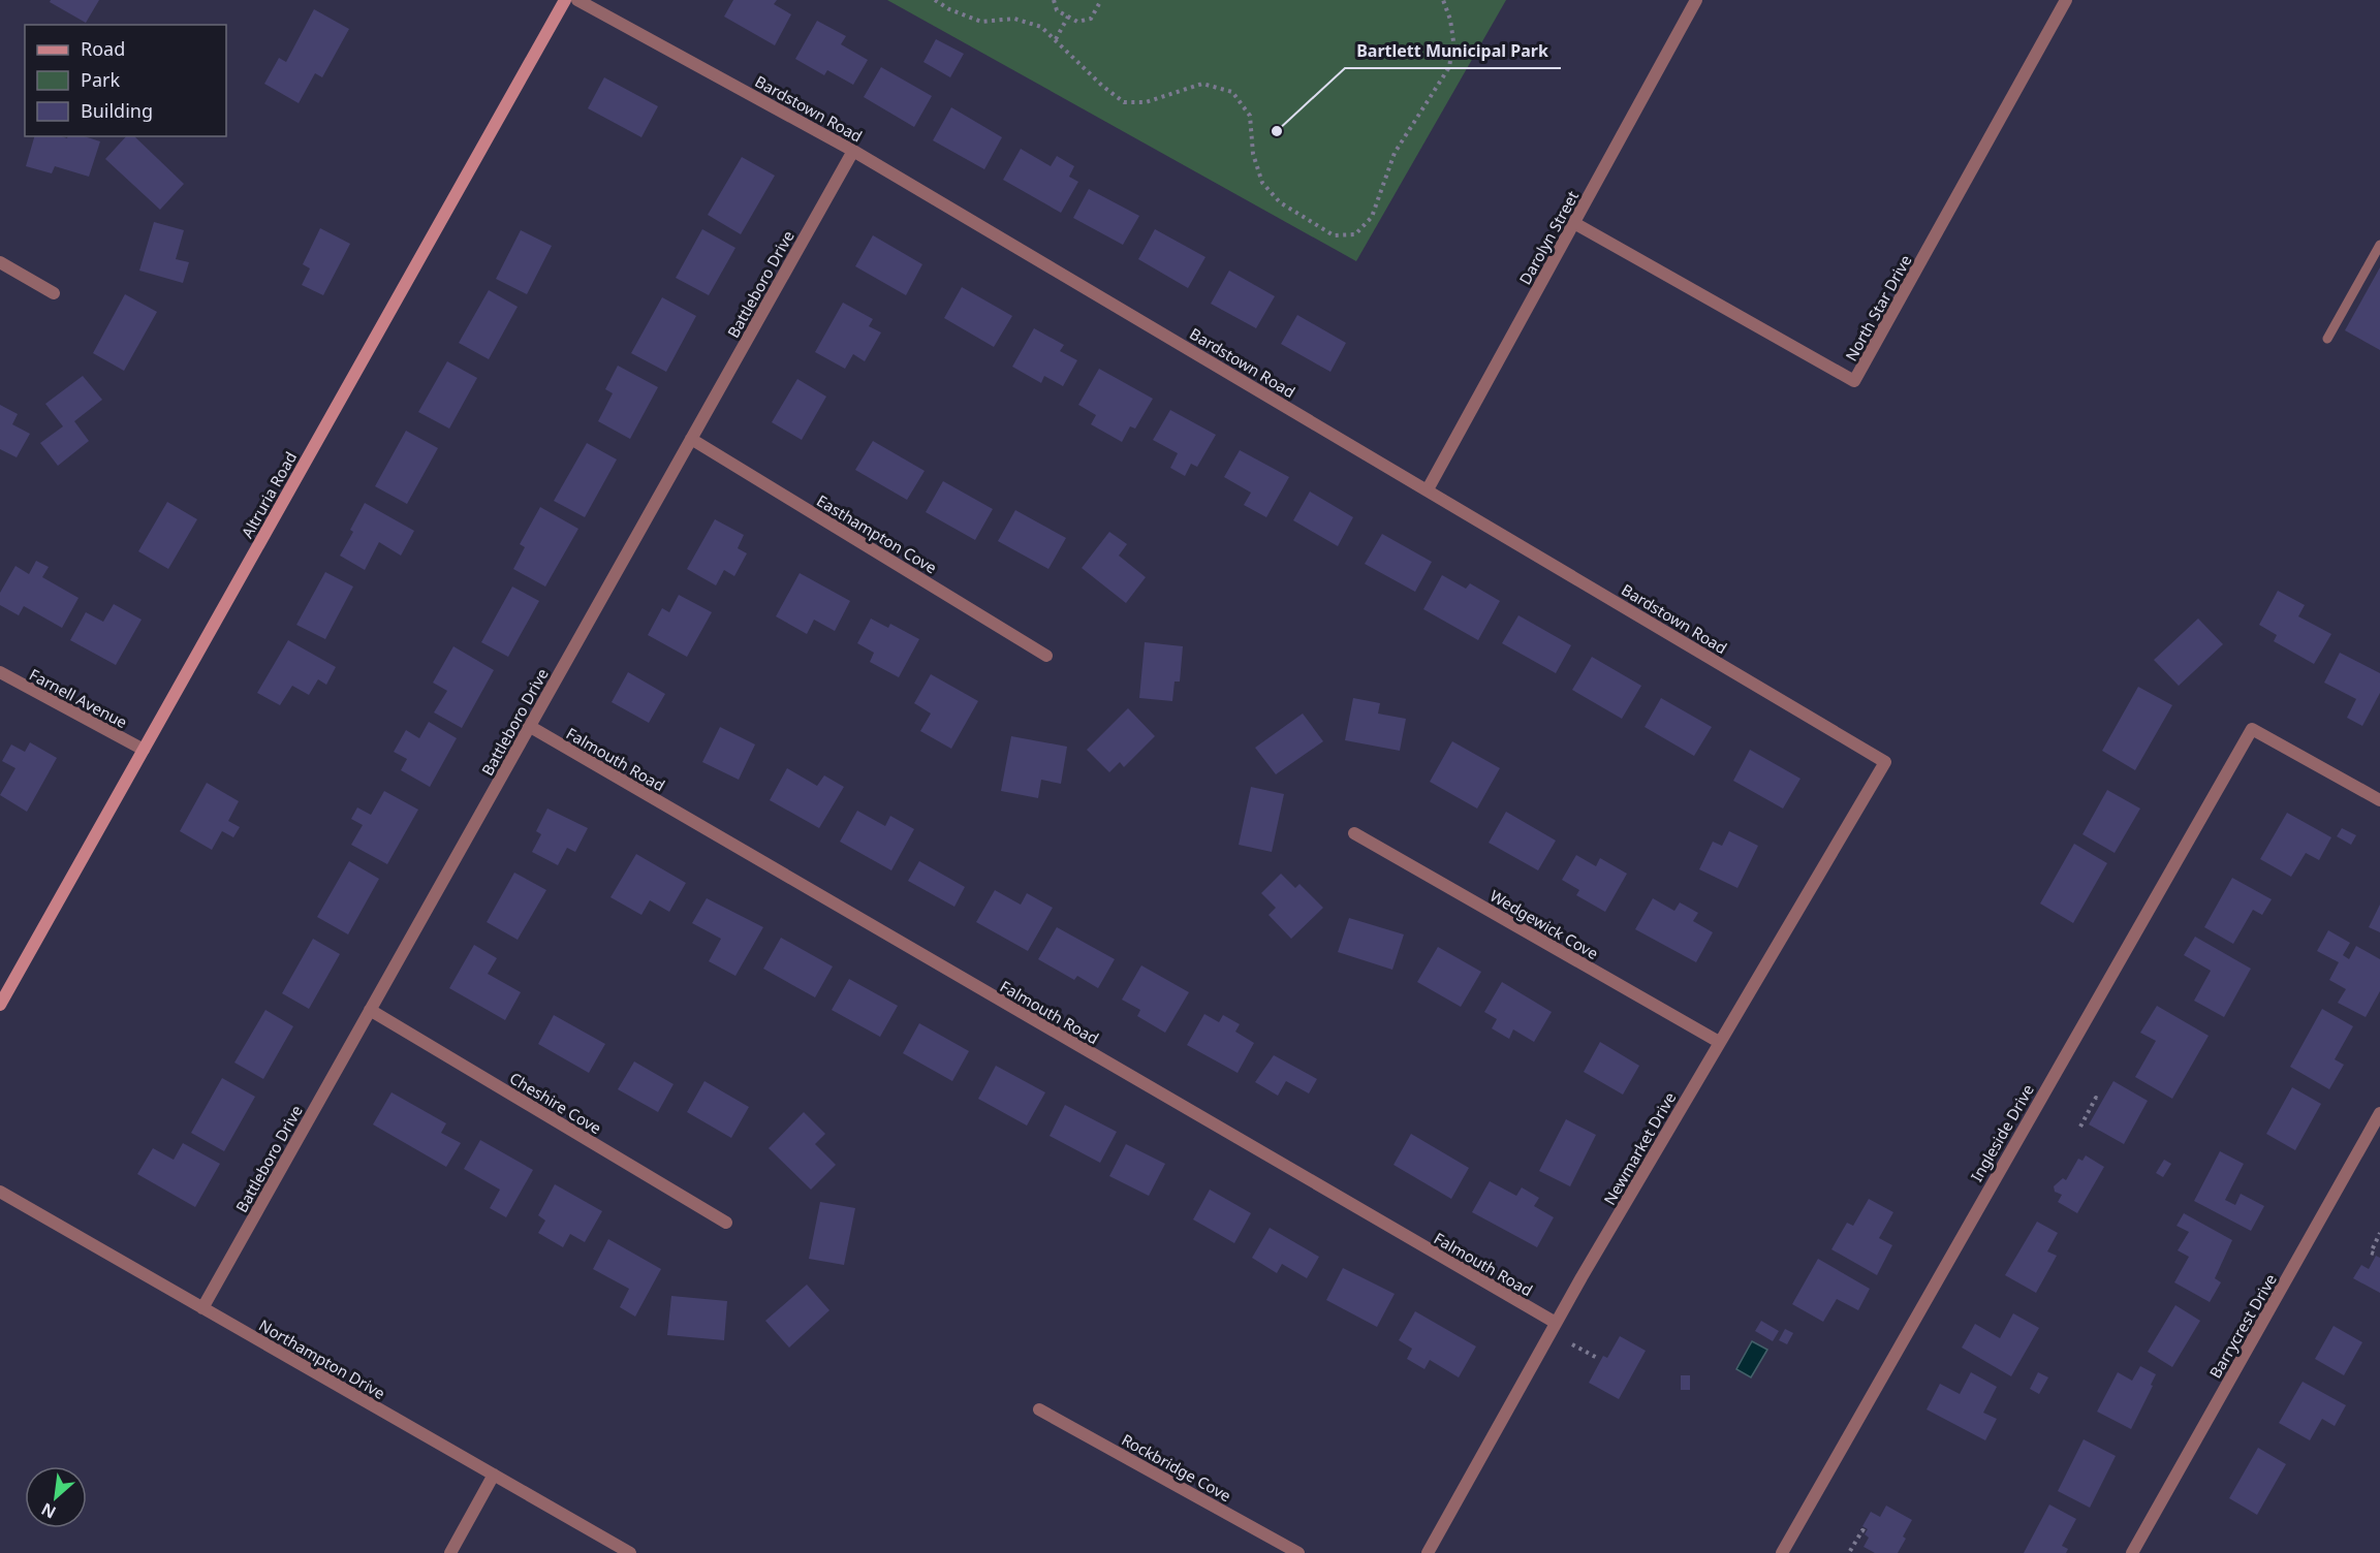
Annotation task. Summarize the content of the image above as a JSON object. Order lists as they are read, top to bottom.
{
  "streets": {
    "street": [
      "Bardstown Road",
      "Darolyn Street",
      "Battleboro Drive",
      "North Star Drive",
      "Altruria Road",
      "Easthampton Cove",
      "Farnell Avenue",
      "Falmouth Road",
      "Wedgewick Cove",
      "Cheshire Cove",
      "Ingleside Drive",
      "Newmarket Drive",
      "Barrycrest Drive",
      "Northampton Drive",
      "Rockbridge Cove"
    ]
  },
  "crossings": [
    ["Bardstown Road", "Darolyn Street"],
    ["Bardstown Road", "Battleboro Drive"],
    ["Bardstown Road", "Newmarket Drive"],
    ["Darolyn Street", "North Star Drive"],
    ["Battleboro Drive", "Easthampton Cove"],
    ["Battleboro Drive", "Falmouth Road"],
    ["Battleboro Drive", "Cheshire Cove"],
    ["Battleboro Drive", "Northampton Drive"],
    ["Altruria Road", "Farnell Avenue"],
    ["Falmouth Road", "Newmarket Drive"],
    ["Wedgewick Cove", "Newmarket Drive"]
  ],
  "places": ["Bartlett Municipal Park"],
  "legend": ["Road", "Park", "Building"],
  "north": "bottom left"
}
